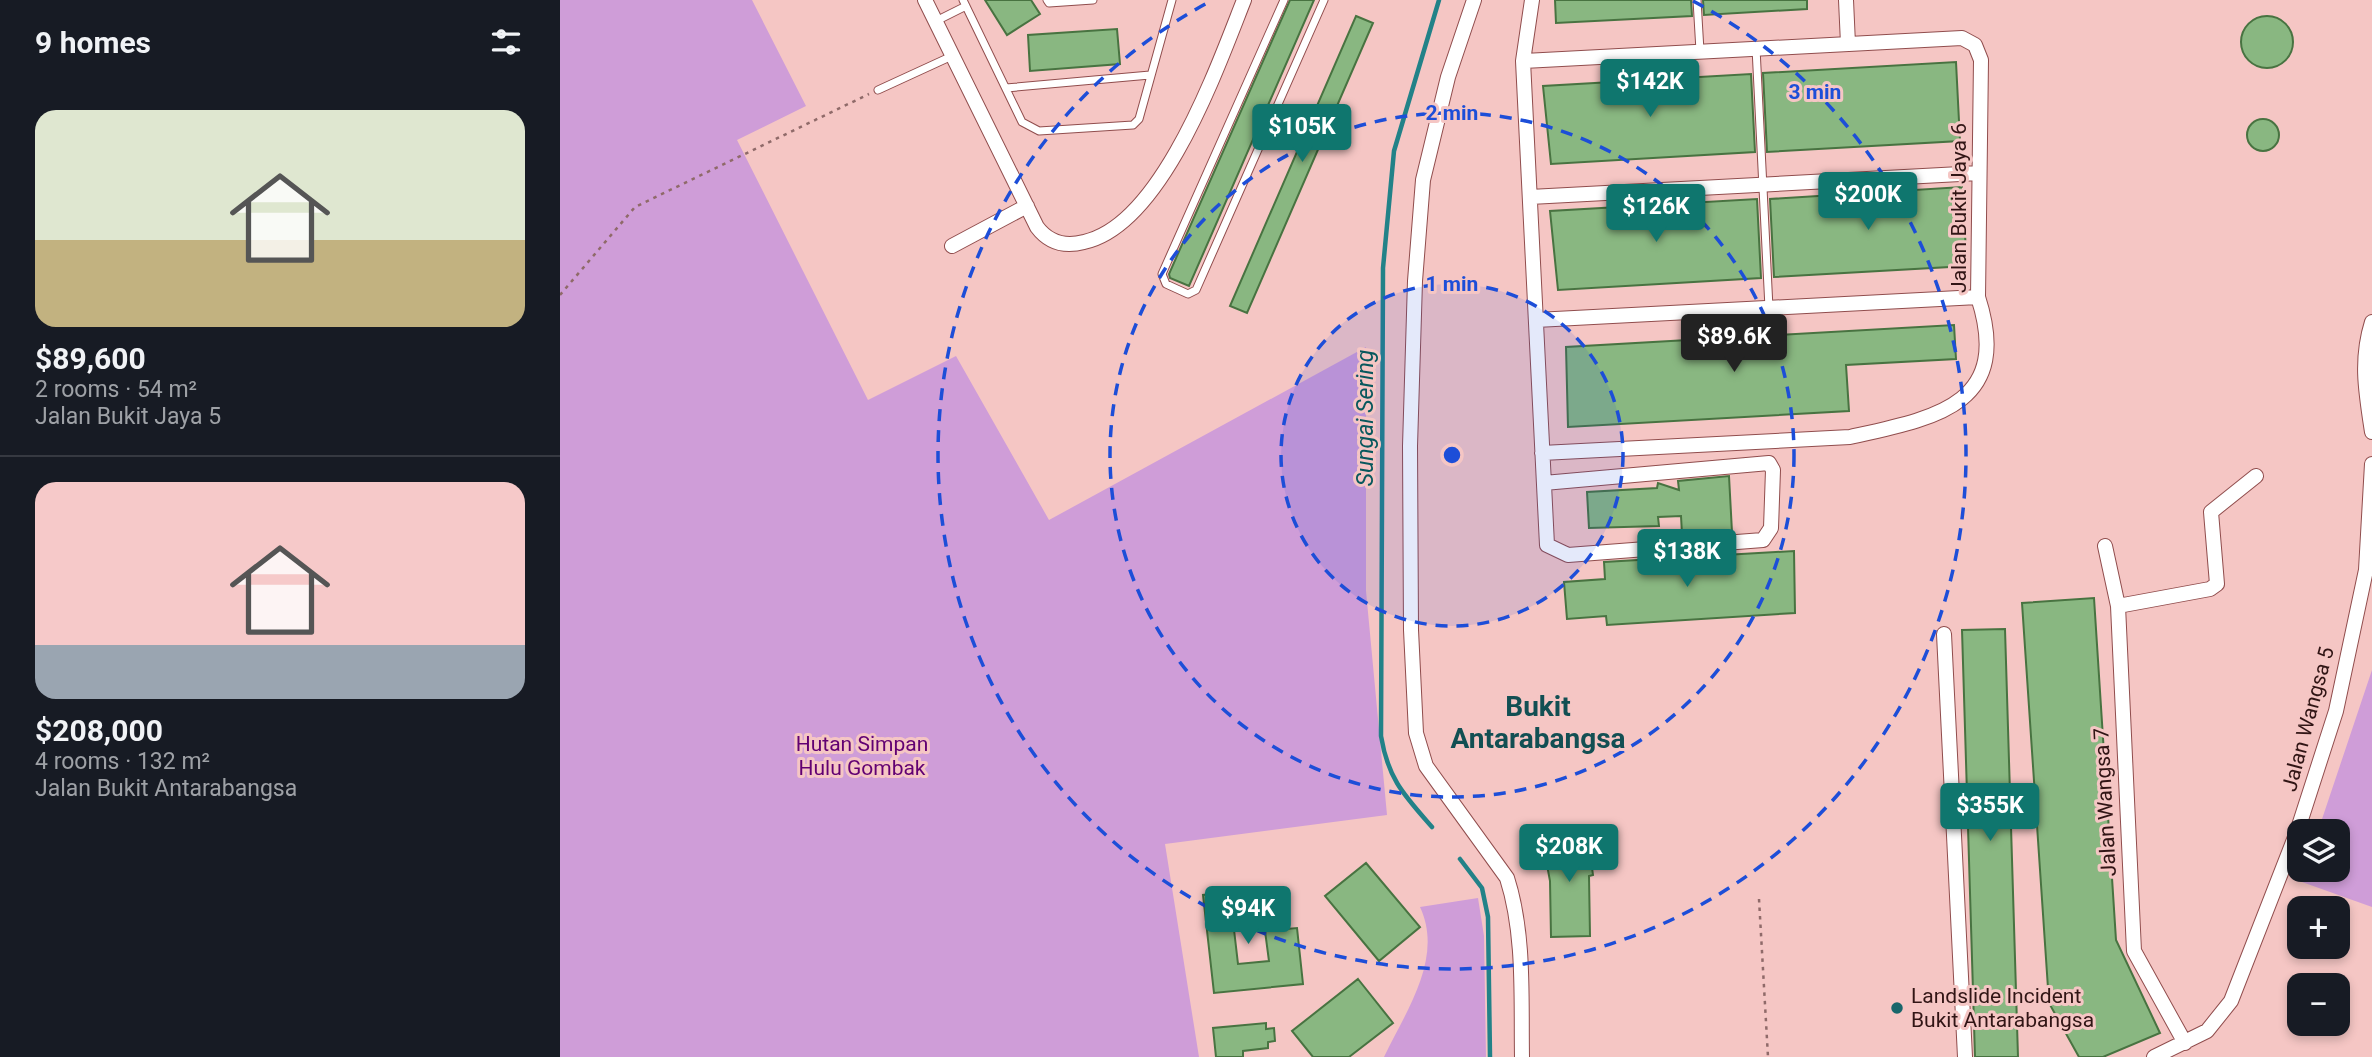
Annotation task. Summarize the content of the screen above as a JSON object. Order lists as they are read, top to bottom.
{
  "streets": {
    "street": ["Jalan Bukit Jaya 6", "Jalan Wangsa 5", "Jalan Wangsa 7"]
  },
  "crossings": [
    ["Jalan Wangsa 5", "Jalan Wangsa 7"]
  ],
  "districts": ["Bukit Antarabangsa"],
  "water": ["Sungai Sering"],
  "parks": ["Hutan Simpan Hulu Gombak"],
  "places": ["Landslide Incident Bukit Antarabangsa"],
  "page": {
    "heading": "9 homes",
    "price": [
      "$142K",
      "$105K",
      "$200K",
      "$126K",
      "$89.6K",
      "$138K",
      "$355K",
      "$208K",
      "$94K"
    ],
    "list": [
      {
        "name": "$89,600",
        "note": "2 rooms · 54 m² · Jalan Bukit Jaya 5"
      },
      {
        "name": "$208,000",
        "note": "4 rooms · 132 m² · Jalan Bukit Antarabangsa"
      }
    ],
    "map_buttons": ["+", "−"]
  },
  "rings": ["3 min", "2 min", "1 min"]
}
